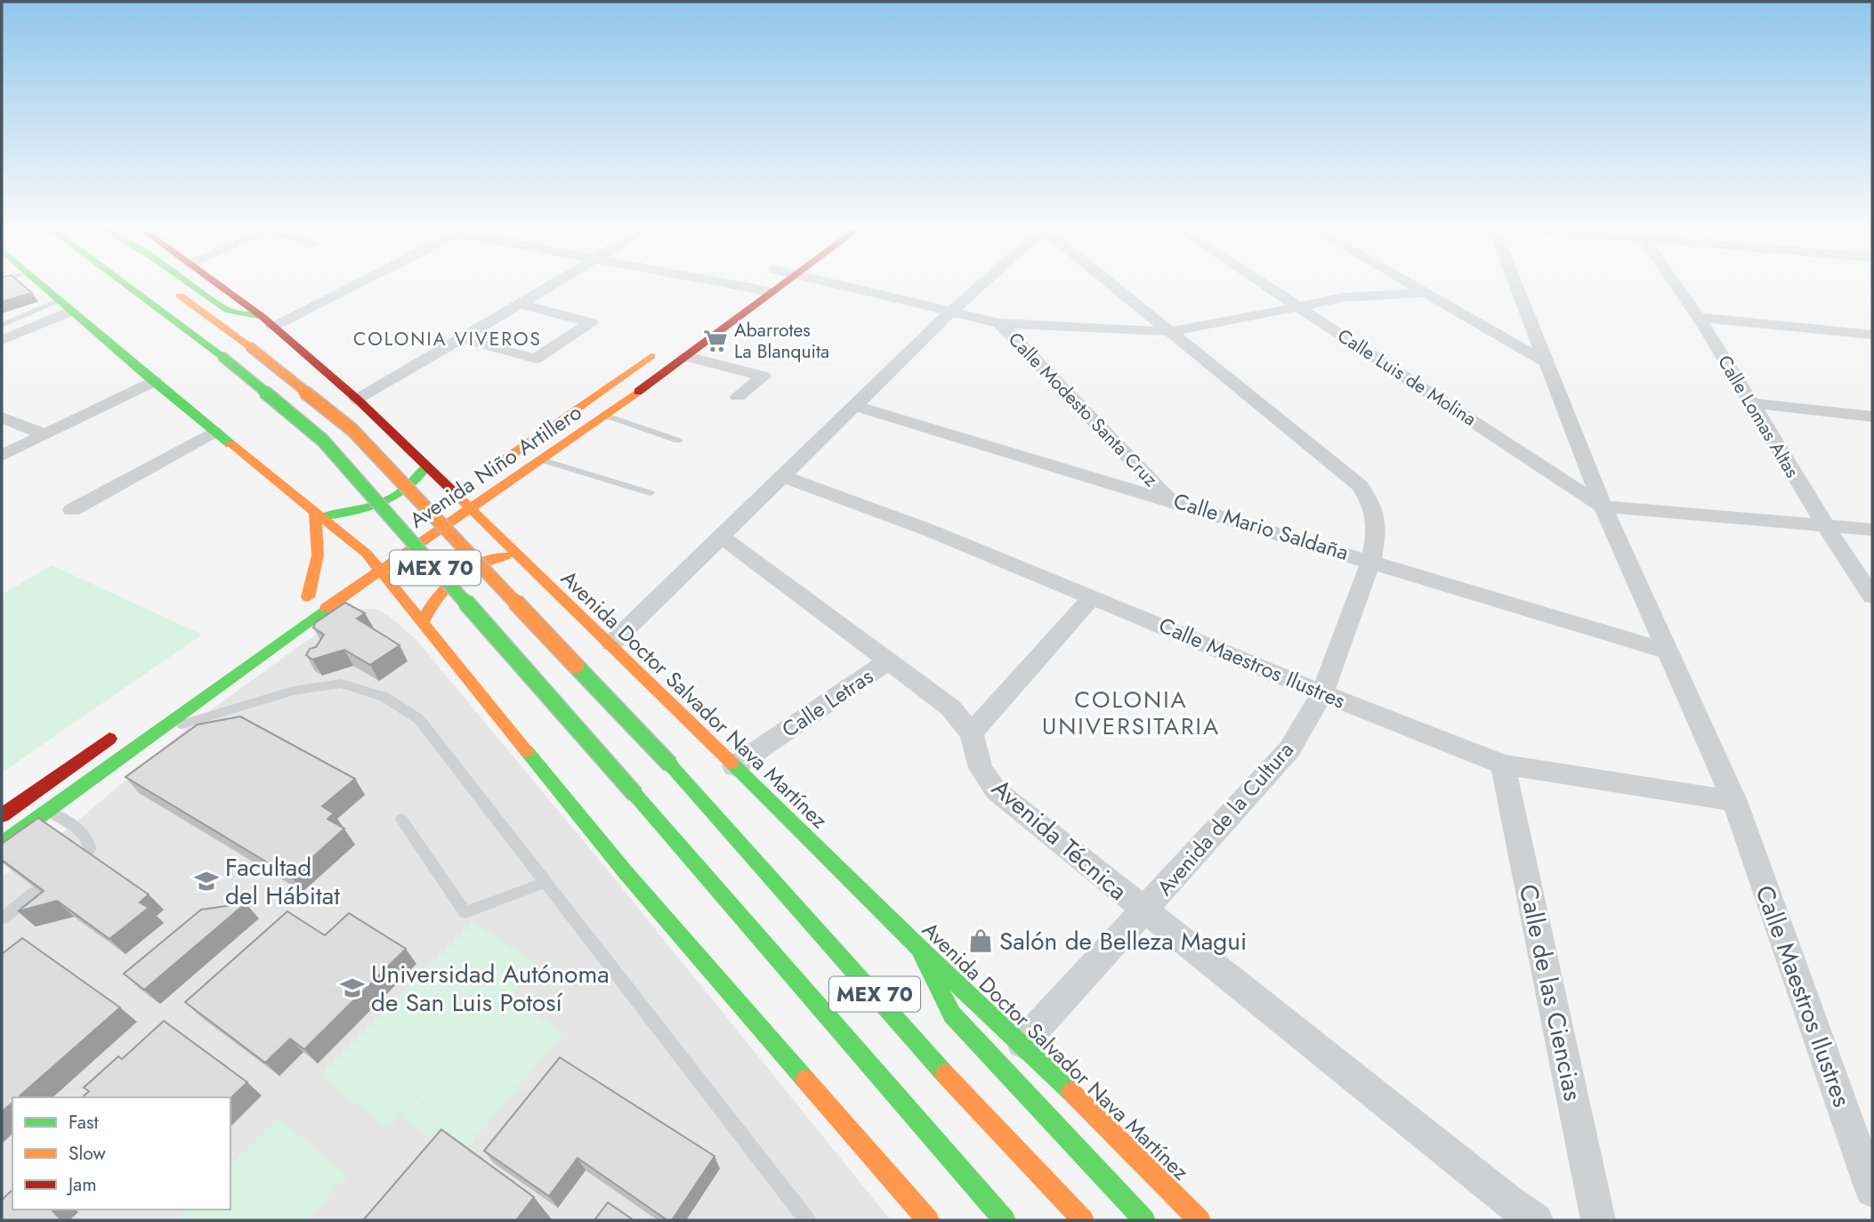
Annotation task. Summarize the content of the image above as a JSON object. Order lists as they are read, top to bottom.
{
  "streets": {
    "main road": ["Avenida Niño Artillero", "MEX 70", "Avenida Doctor Salvador Nava Martínez"],
    "street": [
      "Calle Luis de Molina",
      "Calle Modesto Santa Cruz",
      "Calle Lomas Altas",
      "Calle Mario Saldaña",
      "Calle Maestros Ilustres",
      "Calle Letras",
      "Avenida de la Cultura",
      "Avenida Técnica",
      "Calle de las Ciencias"
    ]
  },
  "crossings": [
    ["Calle Luis de Molina", "Calle Maestros Ilustres"],
    ["Calle Modesto Santa Cruz", "Calle Mario Saldaña"],
    ["Avenida Niño Artillero", "Avenida Doctor Salvador Nava Martínez"],
    ["Calle Mario Saldaña", "Calle Maestros Ilustres"],
    ["Calle Mario Saldaña", "Avenida de la Cultura"],
    ["Calle Maestros Ilustres", "Avenida de la Cultura"],
    ["Calle Maestros Ilustres", "Calle de las Ciencias"],
    ["Avenida Doctor Salvador Nava Martínez", "Calle Letras"],
    ["Avenida Doctor Salvador Nava Martínez", "Avenida de la Cultura"],
    ["Calle Letras", "Avenida Técnica"],
    ["Avenida de la Cultura", "Avenida Técnica"]
  ],
  "districts": ["COLONIA VIVEROS", "COLONIA UNIVERSITARIA"],
  "places": {
    "supermarket": ["Abarrotes La Blanquita"],
    "school or university": ["Facultad del Hábitat", "Universidad Autónoma de San Luis Potosí"],
    "shop": ["Salón de Belleza Magui"]
  },
  "legend": ["Fast", "Slow", "Jam"]
}
